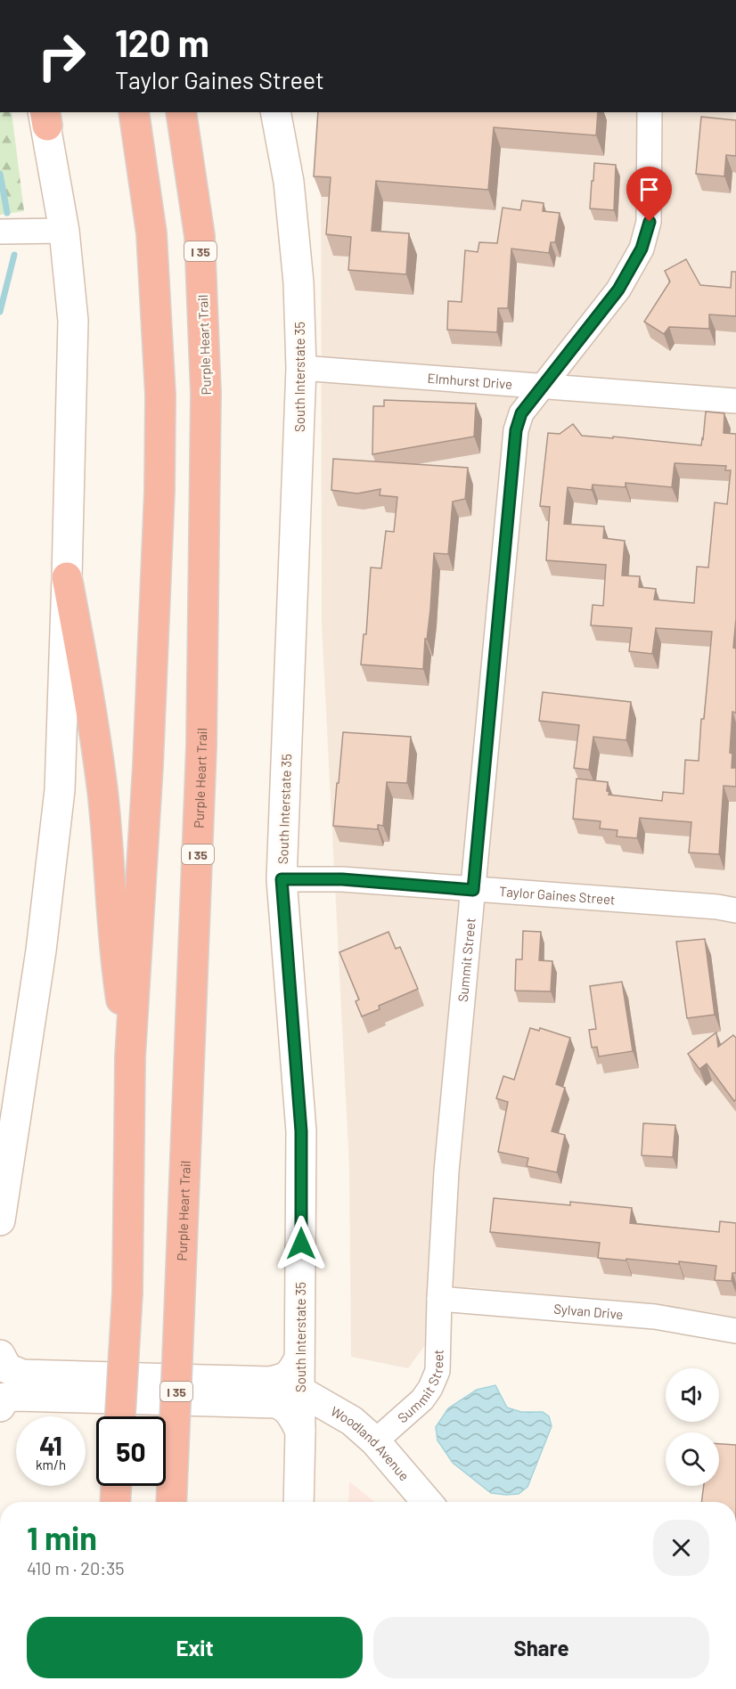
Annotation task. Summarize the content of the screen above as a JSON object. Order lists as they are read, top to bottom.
{
  "streets": {
    "highway": ["I 35", "Purple Heart Trail"],
    "main road": ["South Interstate 35", "Woodland Avenue"],
    "street": [
      "Elmhurst Drive",
      "Taylor Gaines Street",
      "Summit Street",
      "Sylvan Drive"
    ]
  },
  "crossings": [
    ["South Interstate 35", "Elmhurst Drive"],
    ["South Interstate 35", "Taylor Gaines Street"],
    ["South Interstate 35", "Woodland Avenue"],
    ["Elmhurst Drive", "Summit Street"],
    ["Taylor Gaines Street", "Summit Street"],
    ["Summit Street", "Sylvan Drive"],
    ["Summit Street", "Woodland Avenue"]
  ],
  "page": {
    "turn": ["120 m", "Taylor Gaines Street"],
    "speed": "41 km/h",
    "limit": "50",
    "heading": ["1 min", "410 m · 20:35"],
    "buttons": ["Exit", "Share"]
  }
}
